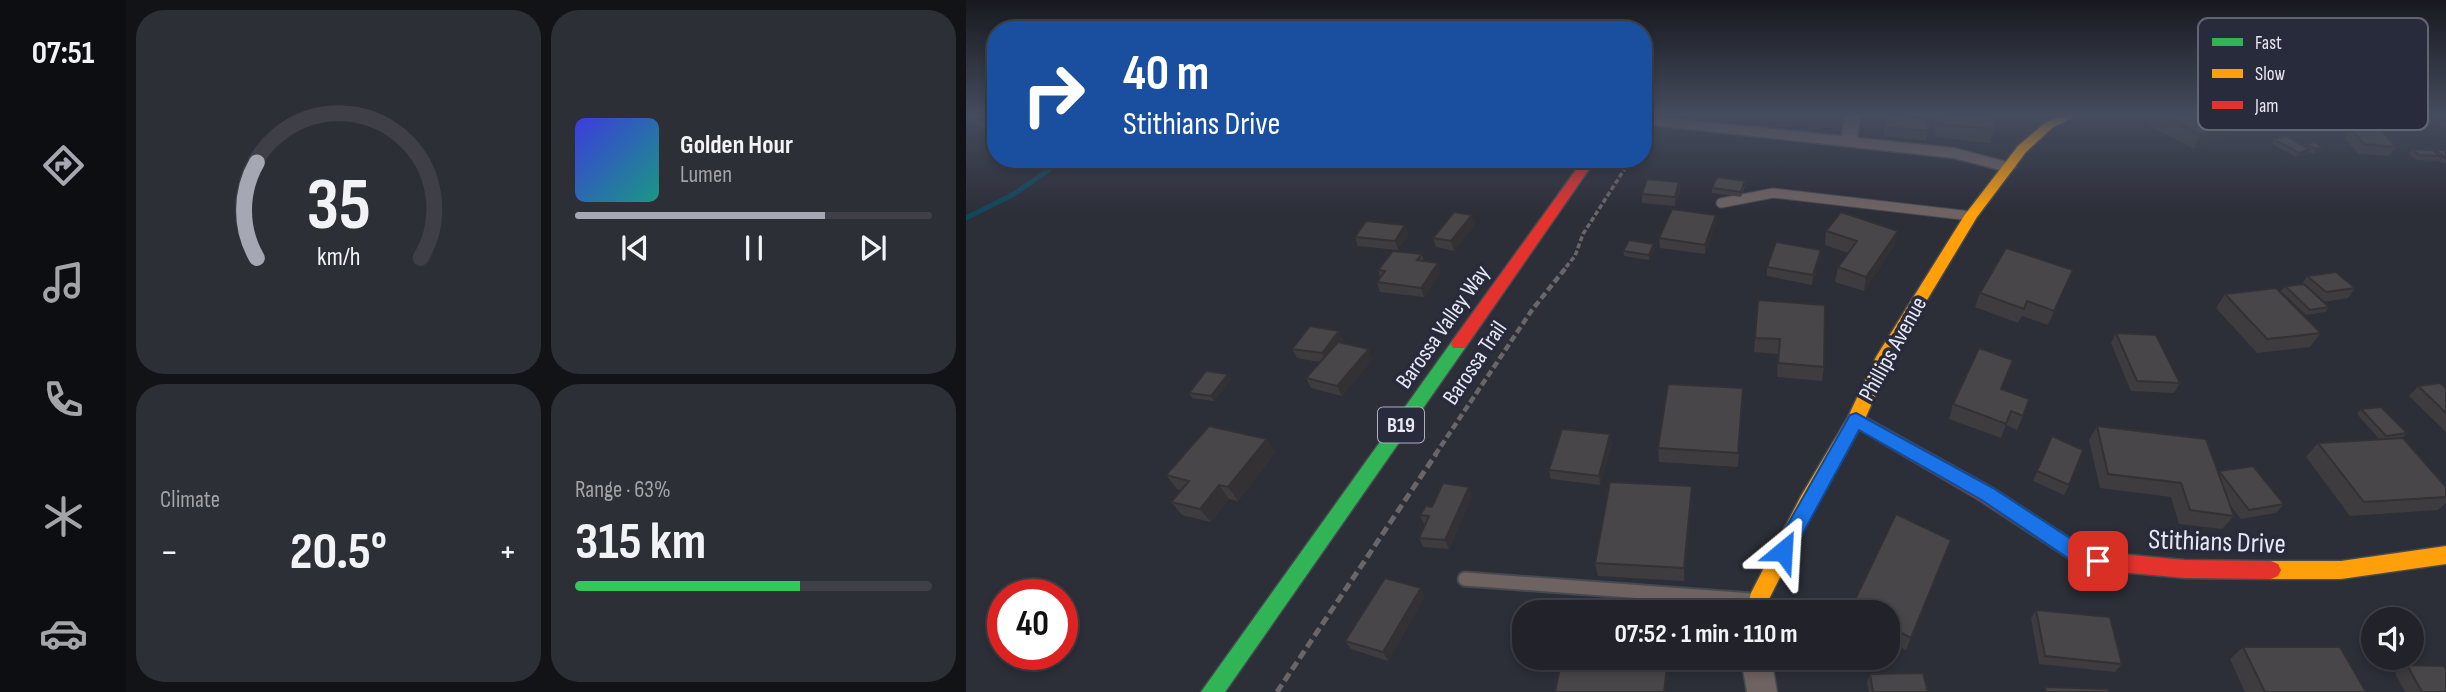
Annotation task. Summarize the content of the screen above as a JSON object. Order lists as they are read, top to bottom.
{
  "streets": {
    "street": [
      "Barossa Valley Way",
      "Phillips Avenue",
      "B19",
      "Stithians Drive"
    ],
    "path": ["Barossa Trail"]
  },
  "crossings": [
    ["Phillips Avenue", "Stithians Drive"]
  ],
  "legend": ["Fast", "Slow", "Jam"],
  "page": {
    "tabs": "07:51",
    "turn": ["40 m", "Stithians Drive"],
    "song": ["Golden Hour", "Lumen"],
    "tile": [
      "Climate",
      ["Range · 63%", "315 km"]
    ],
    "heat": ["−", "20.5°", "+"],
    "limit": "40",
    "trip": "07:52 · 1 min · 110 m",
    "gauge": ["35", "km/h"]
  }
}
